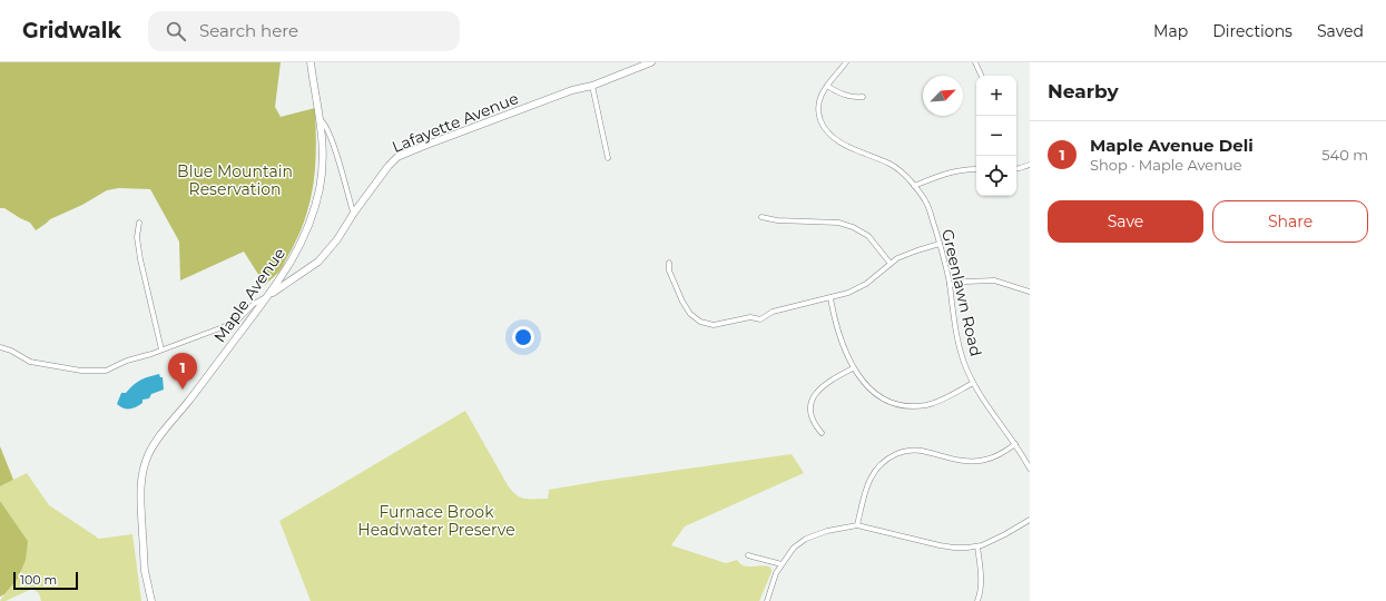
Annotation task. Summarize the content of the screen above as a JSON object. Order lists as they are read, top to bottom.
{
  "streets": {
    "street": ["Lafayette Avenue", "Greenlawn Road", "Maple Avenue"]
  },
  "crossings": [
    ["Lafayette Avenue", "Maple Avenue"]
  ],
  "parks": ["Blue Mountain Reservation", "Furnace Brook Headwater Preserve"],
  "scale_bar": "100 m",
  "north": "top right",
  "page": {
    "header": "Gridwalk",
    "search": "Search here",
    "nav": ["Map", "Directions", "Saved"],
    "heading": "Nearby",
    "map_buttons": ["+", "−"],
    "list": [
      {
        "mark": "1",
        "name": "Maple Avenue Deli",
        "note": "Shop · Maple Avenue",
        "value": "540 m"
      }
    ],
    "buttons": ["Save", "Share"],
    "pins": "1",
    "scale": "100 m"
  }
}
